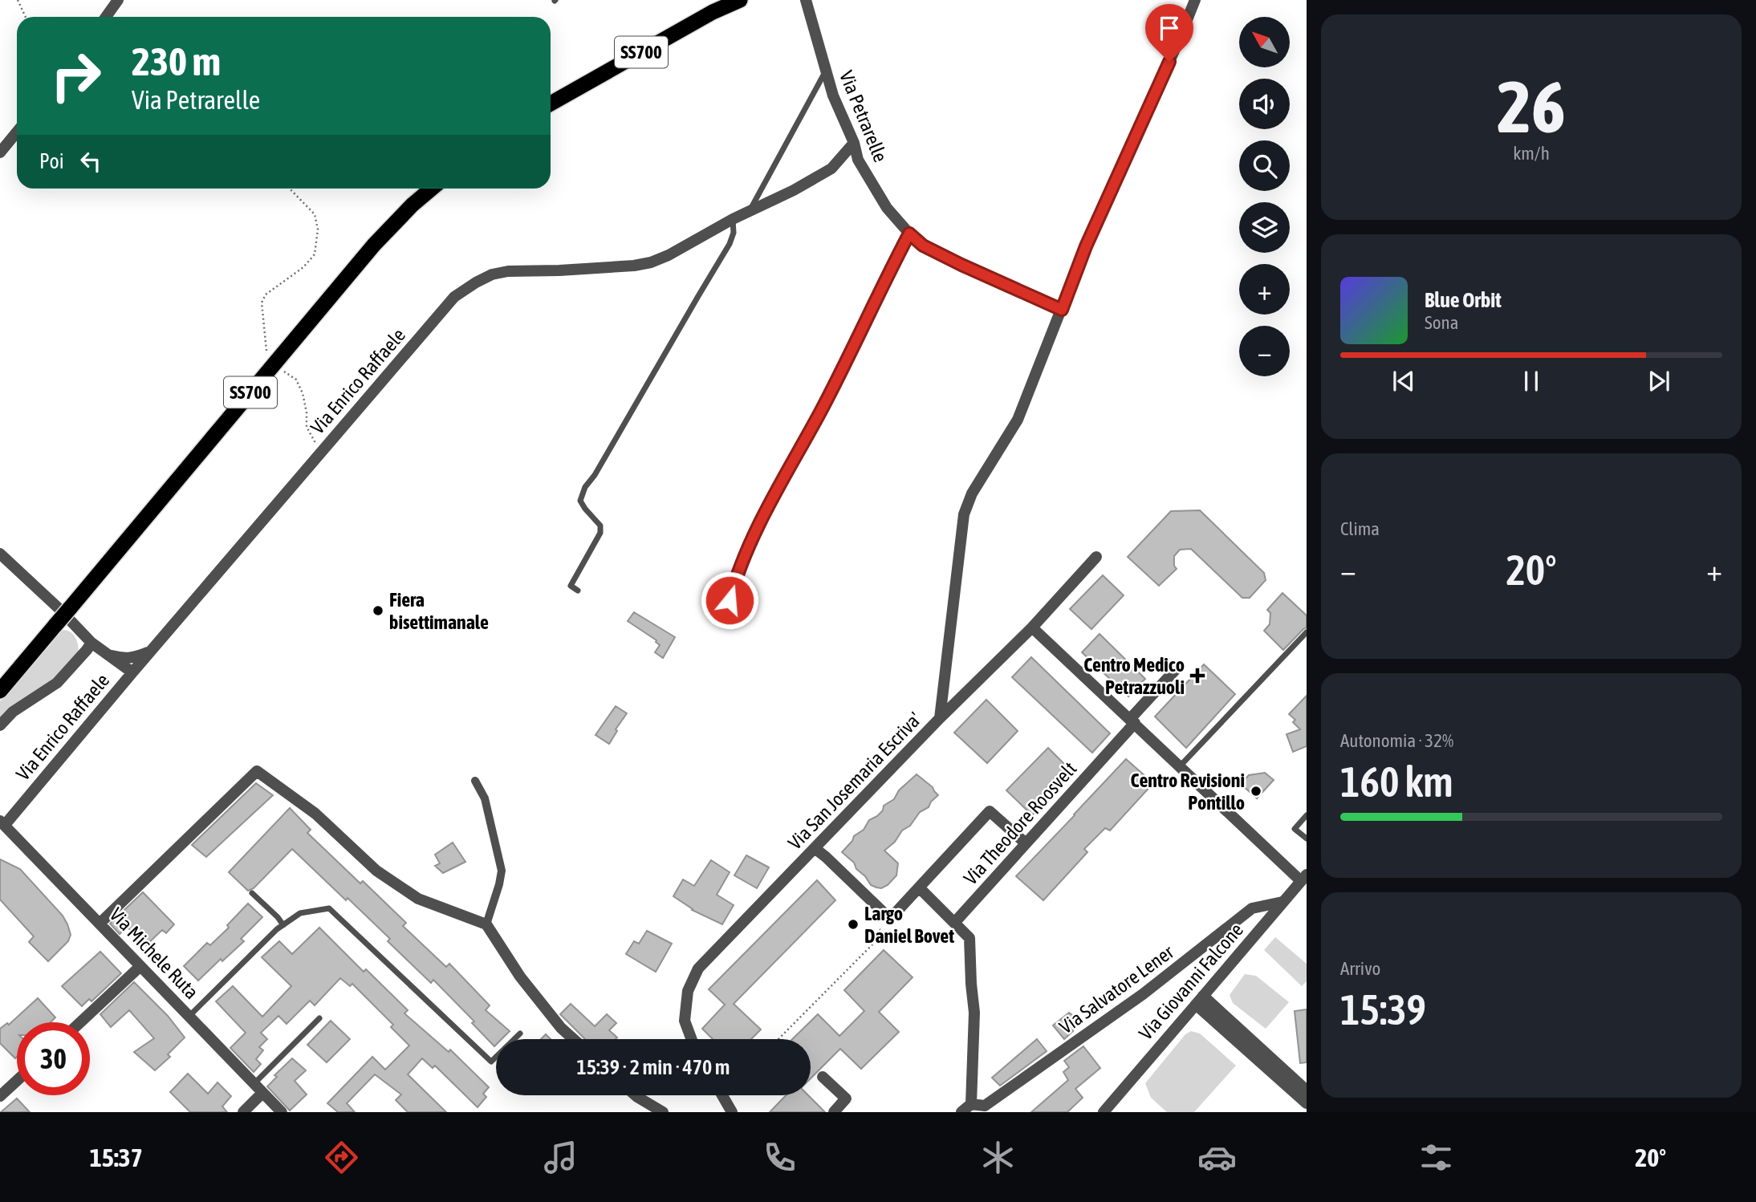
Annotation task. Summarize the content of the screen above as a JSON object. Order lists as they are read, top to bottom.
{
  "streets": {
    "highway": ["SS700"],
    "street": [
      "Via Petrarelle",
      "Via Enrico Raffaele",
      "Via San Josemaria Escriva'",
      "Via Theodore Roosvelt",
      "Via Michele Ruta",
      "Via Giovanni Falcone",
      "Via Salvatore Lener"
    ]
  },
  "crossings": [
    ["Via Petrarelle", "Via Enrico Raffaele"],
    ["Via Enrico Raffaele", "Via Michele Ruta"],
    ["Via Giovanni Falcone", "Via Salvatore Lener"]
  ],
  "places": {
    "other": ["Fiera bisettimanale", "Centro Revisioni Pontillo", "Largo Daniel Bovet"],
    "health": ["Centro Medico Petrazzuoli"]
  },
  "north": "top left",
  "page": {
    "tile": [
      ["26", "km/h"],
      "Clima",
      ["Autonomia · 32%", "160 km"],
      ["Arrivo", "15:39"]
    ],
    "map_buttons": ["+", "−"],
    "turn": ["230 m", "Via Petrarelle"],
    "then": "Poi",
    "song": ["Blue Orbit", "Sona"],
    "heat": ["−", "20°", "+"],
    "limit": "30",
    "trip": "15:39 · 2 min · 470 m",
    "tabs": ["15:37", "20°"]
  }
}
